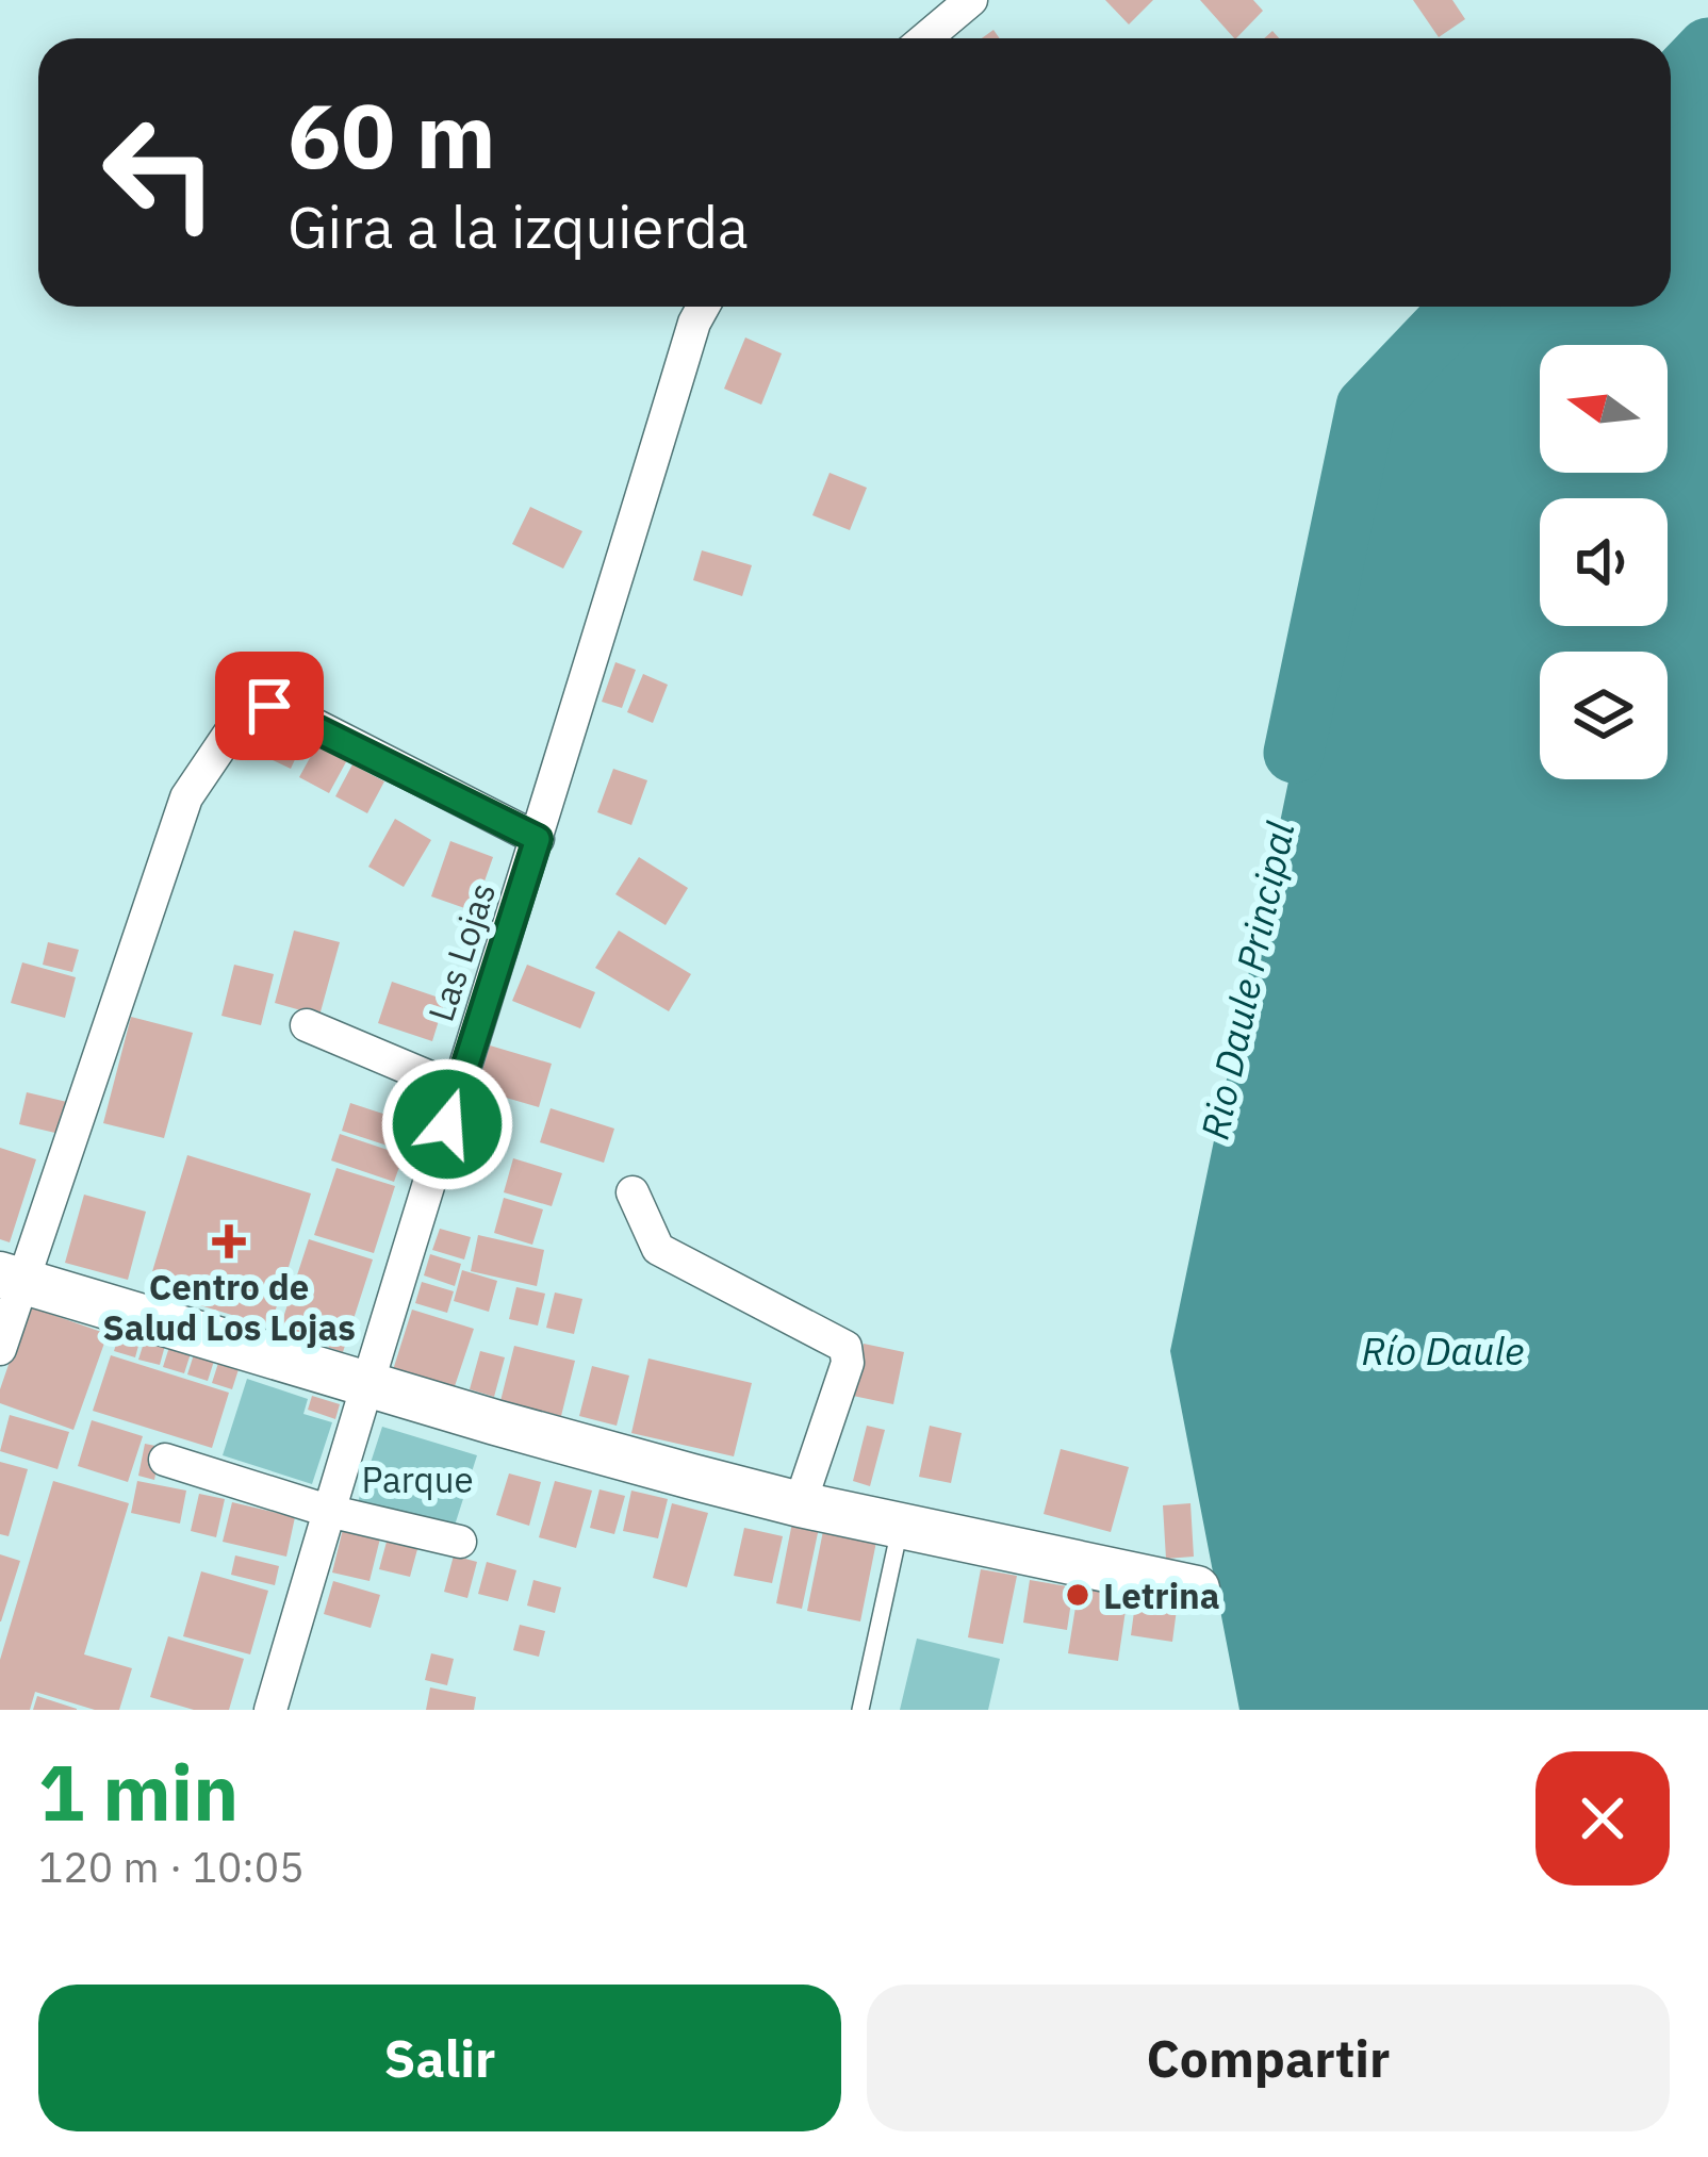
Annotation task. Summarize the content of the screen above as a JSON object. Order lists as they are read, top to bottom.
{
  "streets": {
    "street": ["Las Lojas"]
  },
  "water": ["Rio Daule Principal", "Río Daule"],
  "parks": ["Parque"],
  "places": {
    "health": ["Centro de Salud Los Lojas"],
    "other": ["Letrina"]
  },
  "north": "left",
  "page": {
    "turn": ["60 m", "Gira a la izquierda"],
    "heading": ["1 min", "120 m · 10:05"],
    "buttons": ["Salir", "Compartir"]
  }
}
